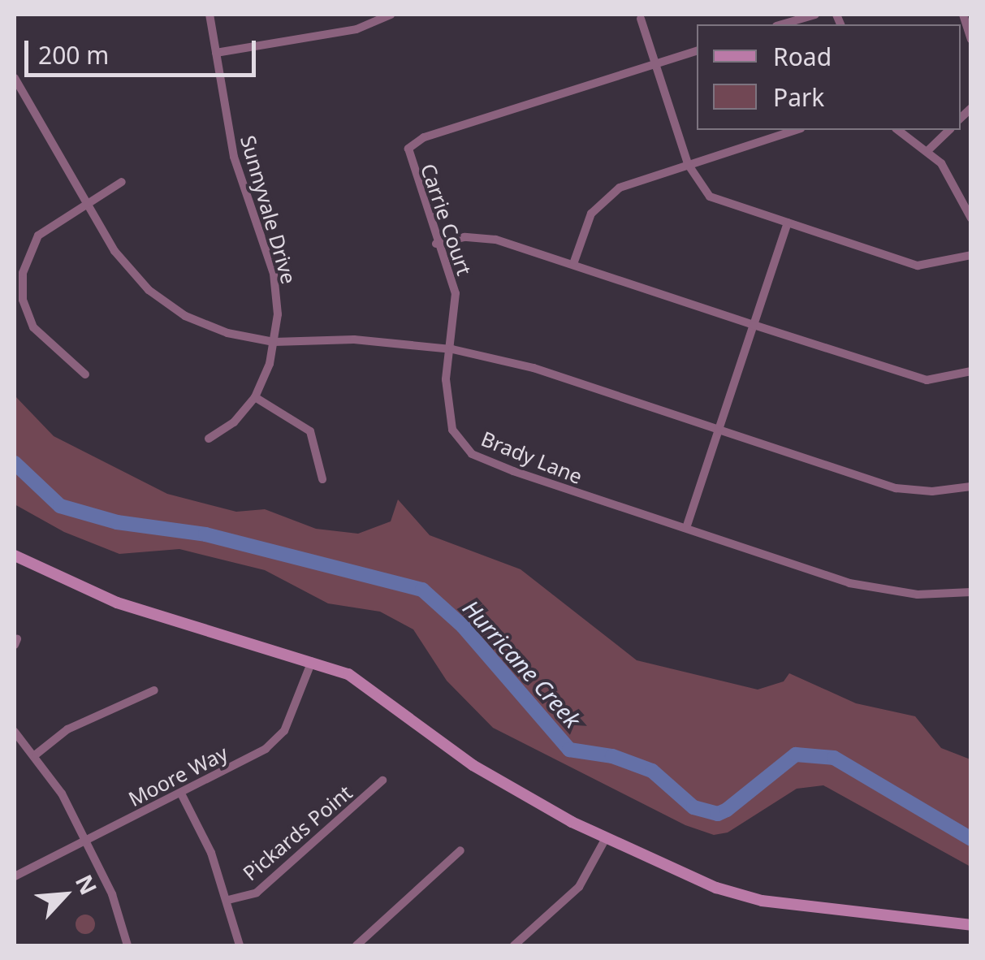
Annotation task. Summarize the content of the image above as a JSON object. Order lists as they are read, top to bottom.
{
  "streets": {
    "street": [
      "Sunnyvale Drive",
      "Carrie Court",
      "Brady Lane",
      "Moore Way",
      "Pickards Point"
    ]
  },
  "crossings": [
    ["Carrie Court", "Brady Lane"]
  ],
  "water": ["Hurricane Creek"],
  "legend": ["Road", "Park"],
  "scale_bar": "200 m",
  "north": "top right"
}
